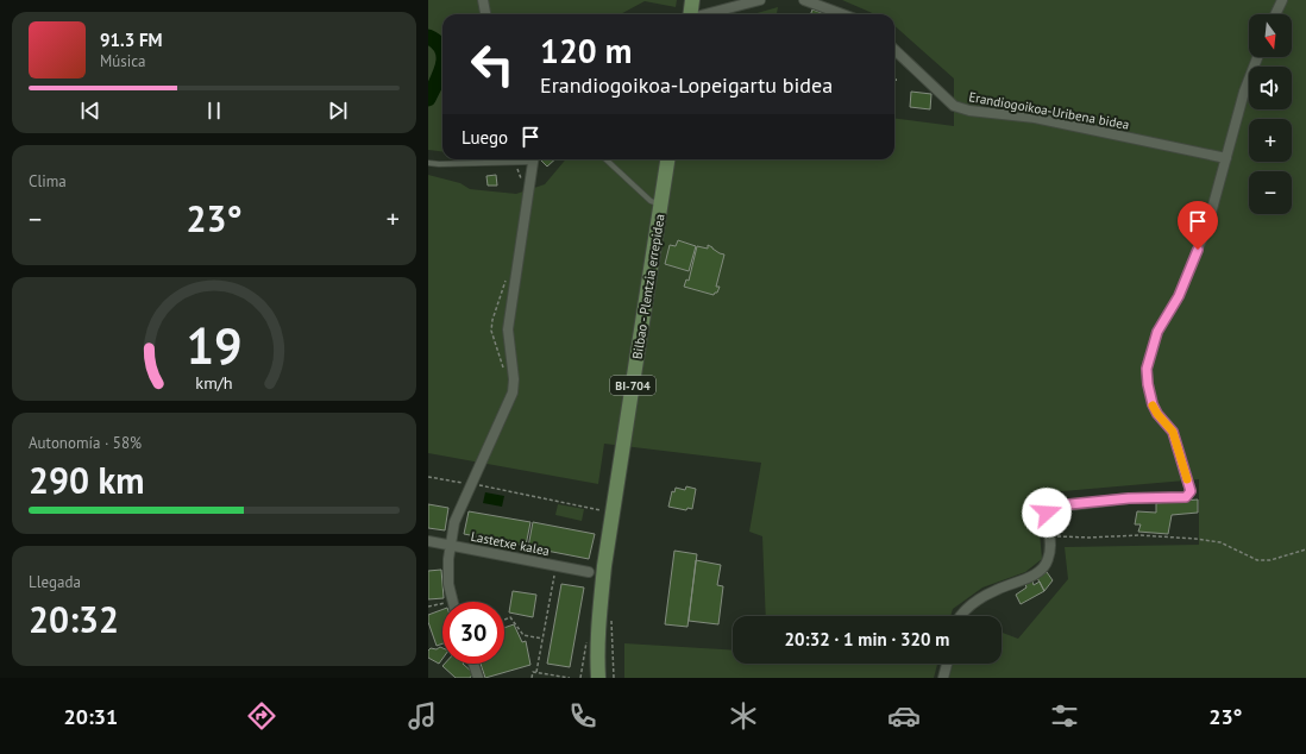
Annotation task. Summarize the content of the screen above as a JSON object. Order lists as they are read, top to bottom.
{
  "streets": {
    "main road": ["Bilbao - Plentzia errepidea", "BI-704"],
    "street": ["Erandiogoikoa-Uribena bidea", "Lastetxe kalea"]
  },
  "north": "bottom",
  "page": {
    "map_buttons": ["+", "−"],
    "turn": ["120 m", "Erandiogoikoa-Lopeigartu bidea"],
    "song": ["91.3 FM", "Música"],
    "then": "Luego",
    "tile": [
      "Clima",
      ["Autonomía · 58%", "290 km"],
      ["Llegada", "20:32"]
    ],
    "heat": ["−", "23°", "+"],
    "limit": "30",
    "trip": "20:32 · 1 min · 320 m",
    "tabs": ["20:31", "23°"],
    "gauge": ["19", "km/h"]
  }
}
